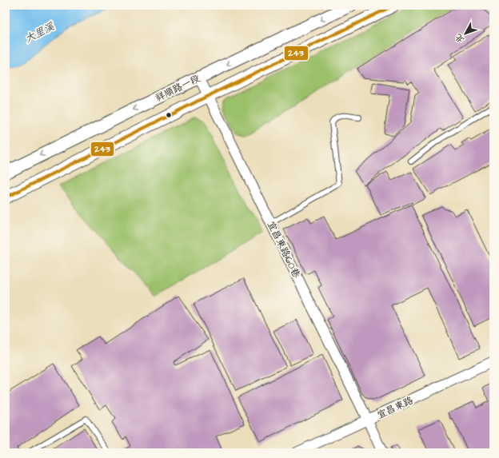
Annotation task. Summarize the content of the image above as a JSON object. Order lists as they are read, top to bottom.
{
  "streets": {
    "street": ["祥順路一段", "宜昌東路160巷", "宜昌東路"]
  },
  "crossings": [
    ["祥順路一段", "宜昌東路160巷"],
    ["宜昌東路160巷", "宜昌東路"]
  ],
  "water": ["大里溪"],
  "lines": ["transit line 243"],
  "north": "bottom left"
}
